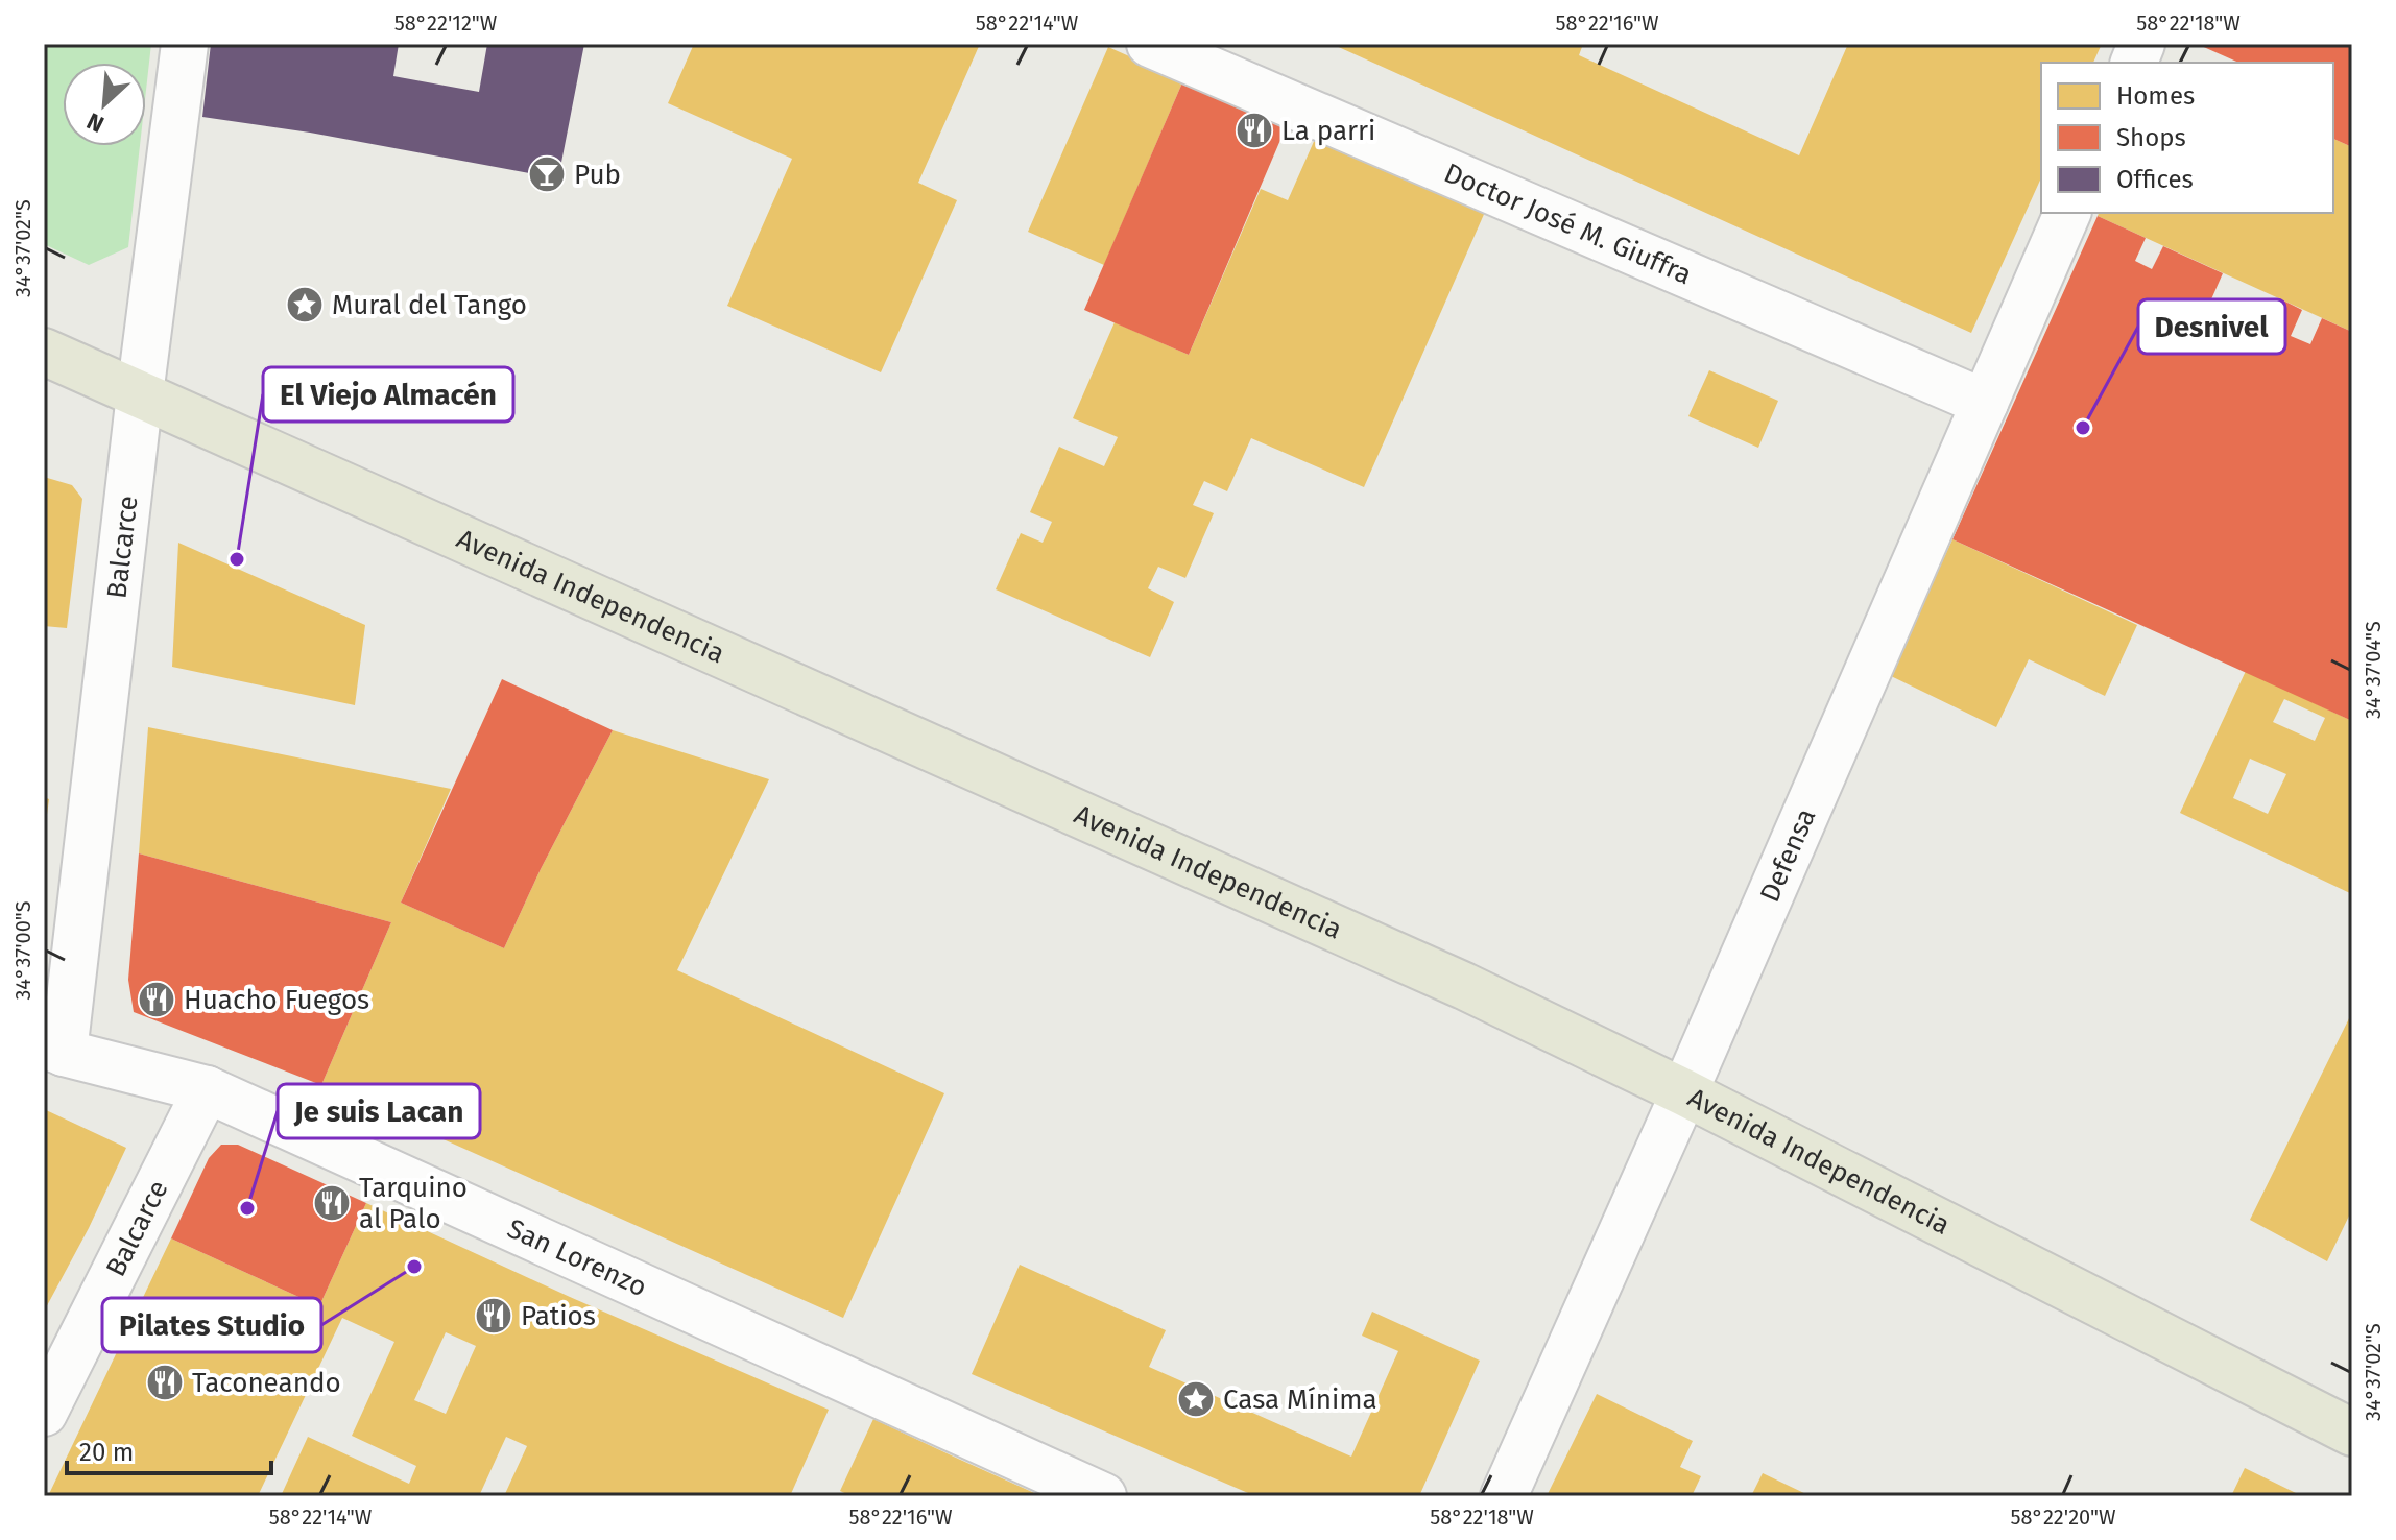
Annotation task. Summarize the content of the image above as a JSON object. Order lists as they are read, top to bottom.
{
  "streets": {
    "main road": ["Avenida Independencia"],
    "street": [
      "Doctor José M. Giuffra",
      "Balcarce",
      "Defensa",
      "San Lorenzo"
    ]
  },
  "crossings": [
    ["Doctor José M. Giuffra", "Defensa"],
    ["Balcarce", "Avenida Independencia"],
    ["Balcarce", "San Lorenzo"],
    ["Avenida Independencia", "Defensa"]
  ],
  "places": {
    "restaurant": [
      "La parri",
      "Huacho Fuegos",
      "Tarquino al Palo",
      "Patios",
      "Taconeando"
    ],
    "bar": ["Pub"],
    "place": ["Mural del Tango", "Casa Mínima"],
    "other": [
      "Desnivel",
      "El Viejo Almacén",
      "Je suis Lacan",
      "Pilates Studio"
    ]
  },
  "legend": ["Homes", "Shops", "Offices"],
  "scale_bar": "20 m",
  "north": "bottom left",
  "coordinates": [
    "58°22'12\"W",
    "58°22'14\"W",
    "58°22'16\"W",
    "58°22'18\"W",
    "34°37'02\"S",
    "34°37'04\"S",
    "34°37'00\"S",
    "58°22'20\"W"
  ]
}
